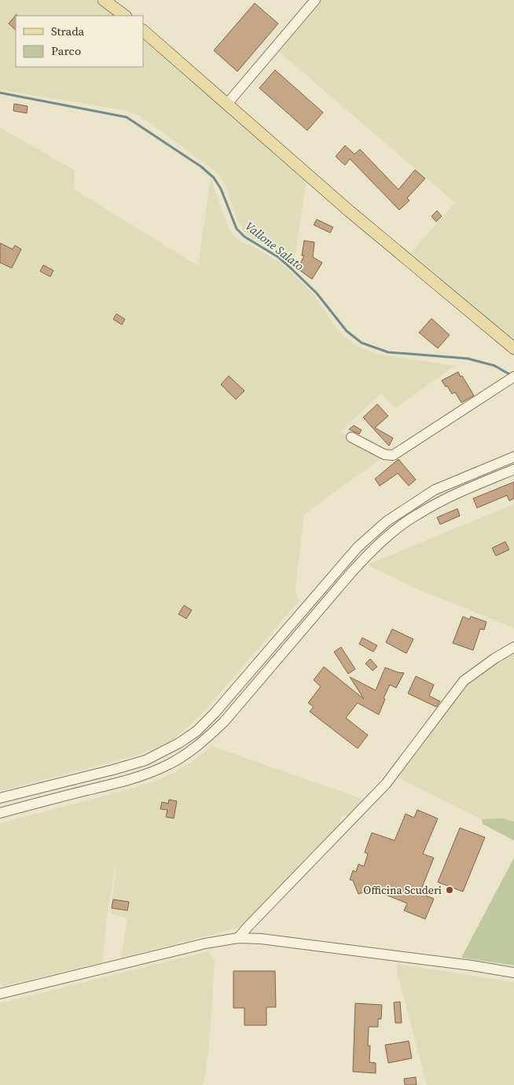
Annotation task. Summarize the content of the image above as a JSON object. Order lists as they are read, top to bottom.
{
  "water": ["Vallone Salato"],
  "places": ["Officina Scuderi"],
  "legend": ["Strada", "Parco"]
}
